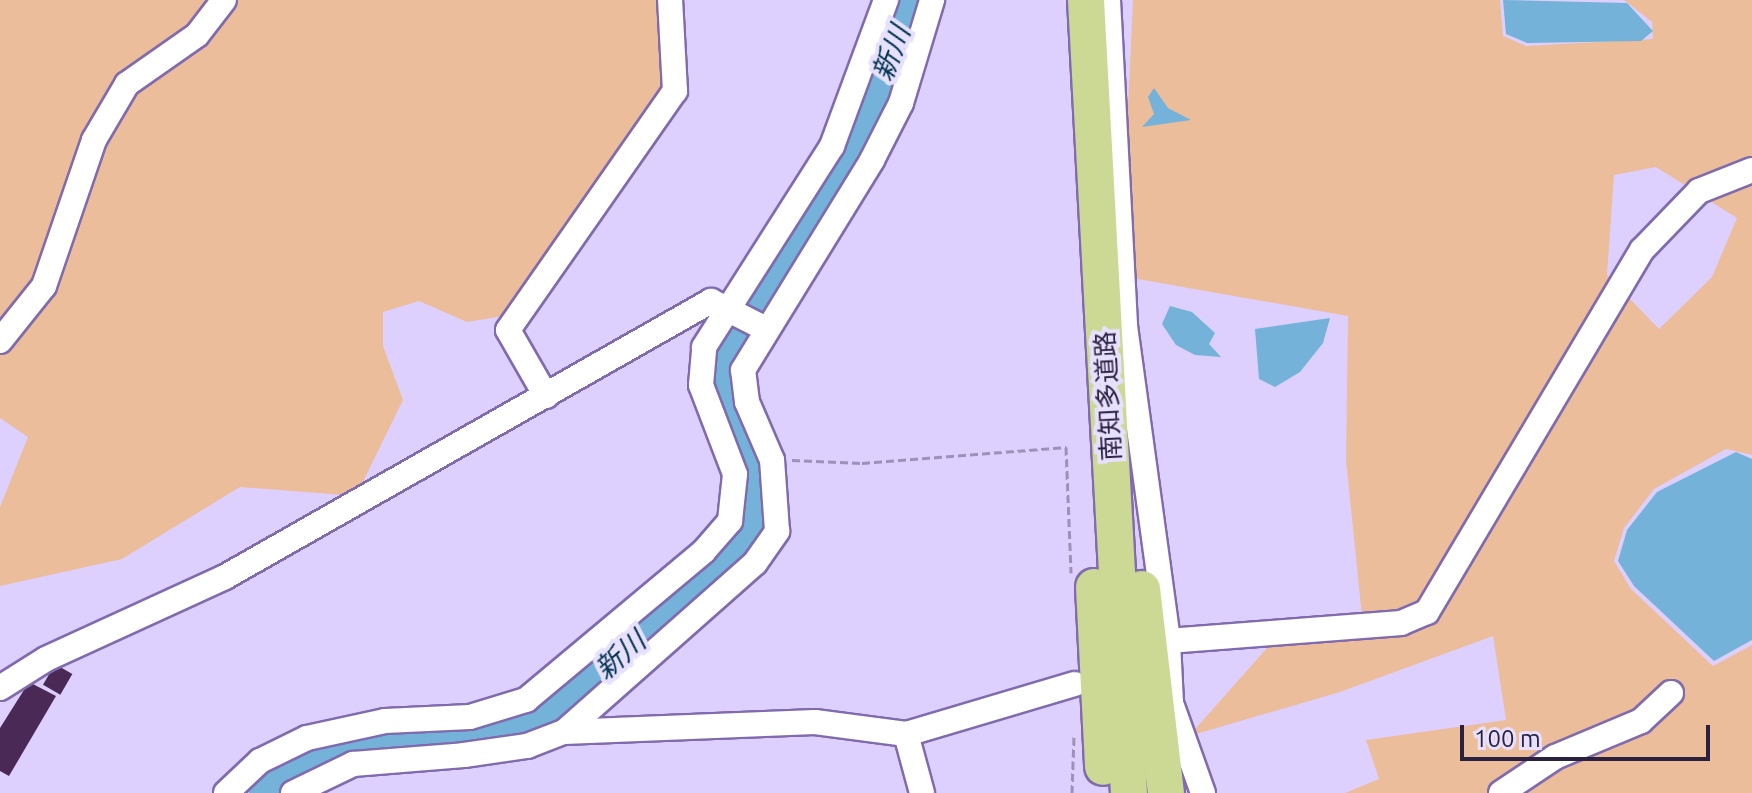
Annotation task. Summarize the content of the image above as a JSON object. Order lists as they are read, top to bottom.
{
  "streets": {
    "highway": ["南知多道路"]
  },
  "water": ["新川"],
  "scale_bar": "100 m"
}
